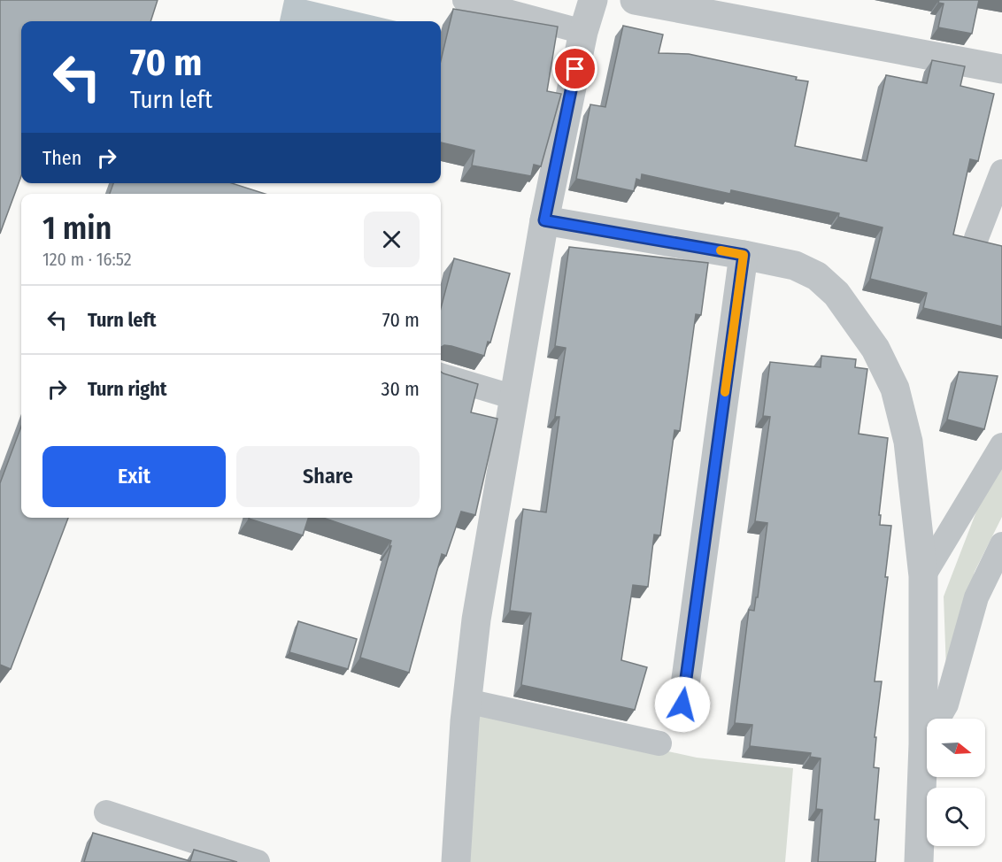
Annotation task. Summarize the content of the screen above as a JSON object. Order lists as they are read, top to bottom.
{
  "north": "right",
  "page": {
    "turn": ["70 m", "Turn left"],
    "then": "Then",
    "heading": ["1 min", "120 m · 16:52"],
    "list": [
      {
        "name": "Turn left",
        "value": "70 m"
      },
      {
        "name": "Turn right",
        "value": "30 m"
      }
    ],
    "buttons": ["Exit", "Share"]
  }
}
